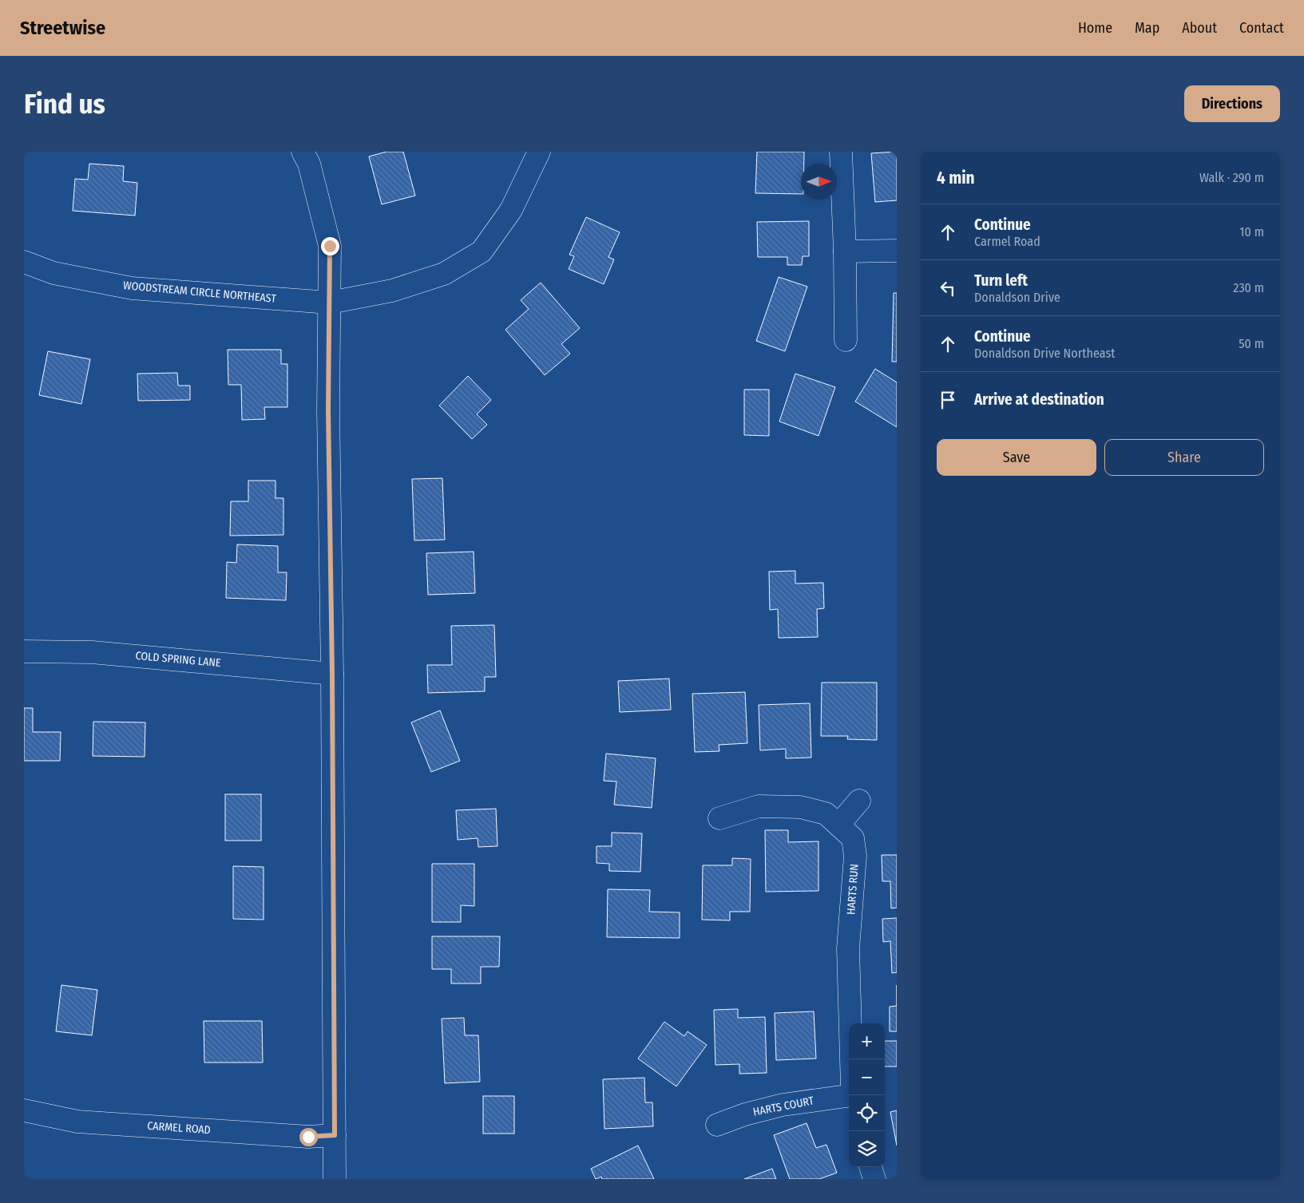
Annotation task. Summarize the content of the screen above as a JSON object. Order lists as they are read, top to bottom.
{
  "streets": {
    "street": [
      "WOODSTREAM CIRCLE NORTHEAST",
      "COLD SPRING LANE",
      "HARTS RUN",
      "HARTS COURT",
      "CARMEL ROAD"
    ]
  },
  "north": "right",
  "page": {
    "header": "Streetwise",
    "nav": [
      "Home",
      "Map",
      "About",
      "Contact"
    ],
    "buttons": [
      "Directions",
      ["Save", "Share"]
    ],
    "title": "Find us",
    "heading": ["4 min", "Walk · 290 m"],
    "list": [
      ["Continue", "Carmel Road", "10 m"],
      ["Turn left", "Donaldson Drive", "230 m"],
      ["Continue", "Donaldson Drive Northeast", "50 m"],
      "Arrive at destination"
    ],
    "map_buttons": ["+", "−"]
  }
}
